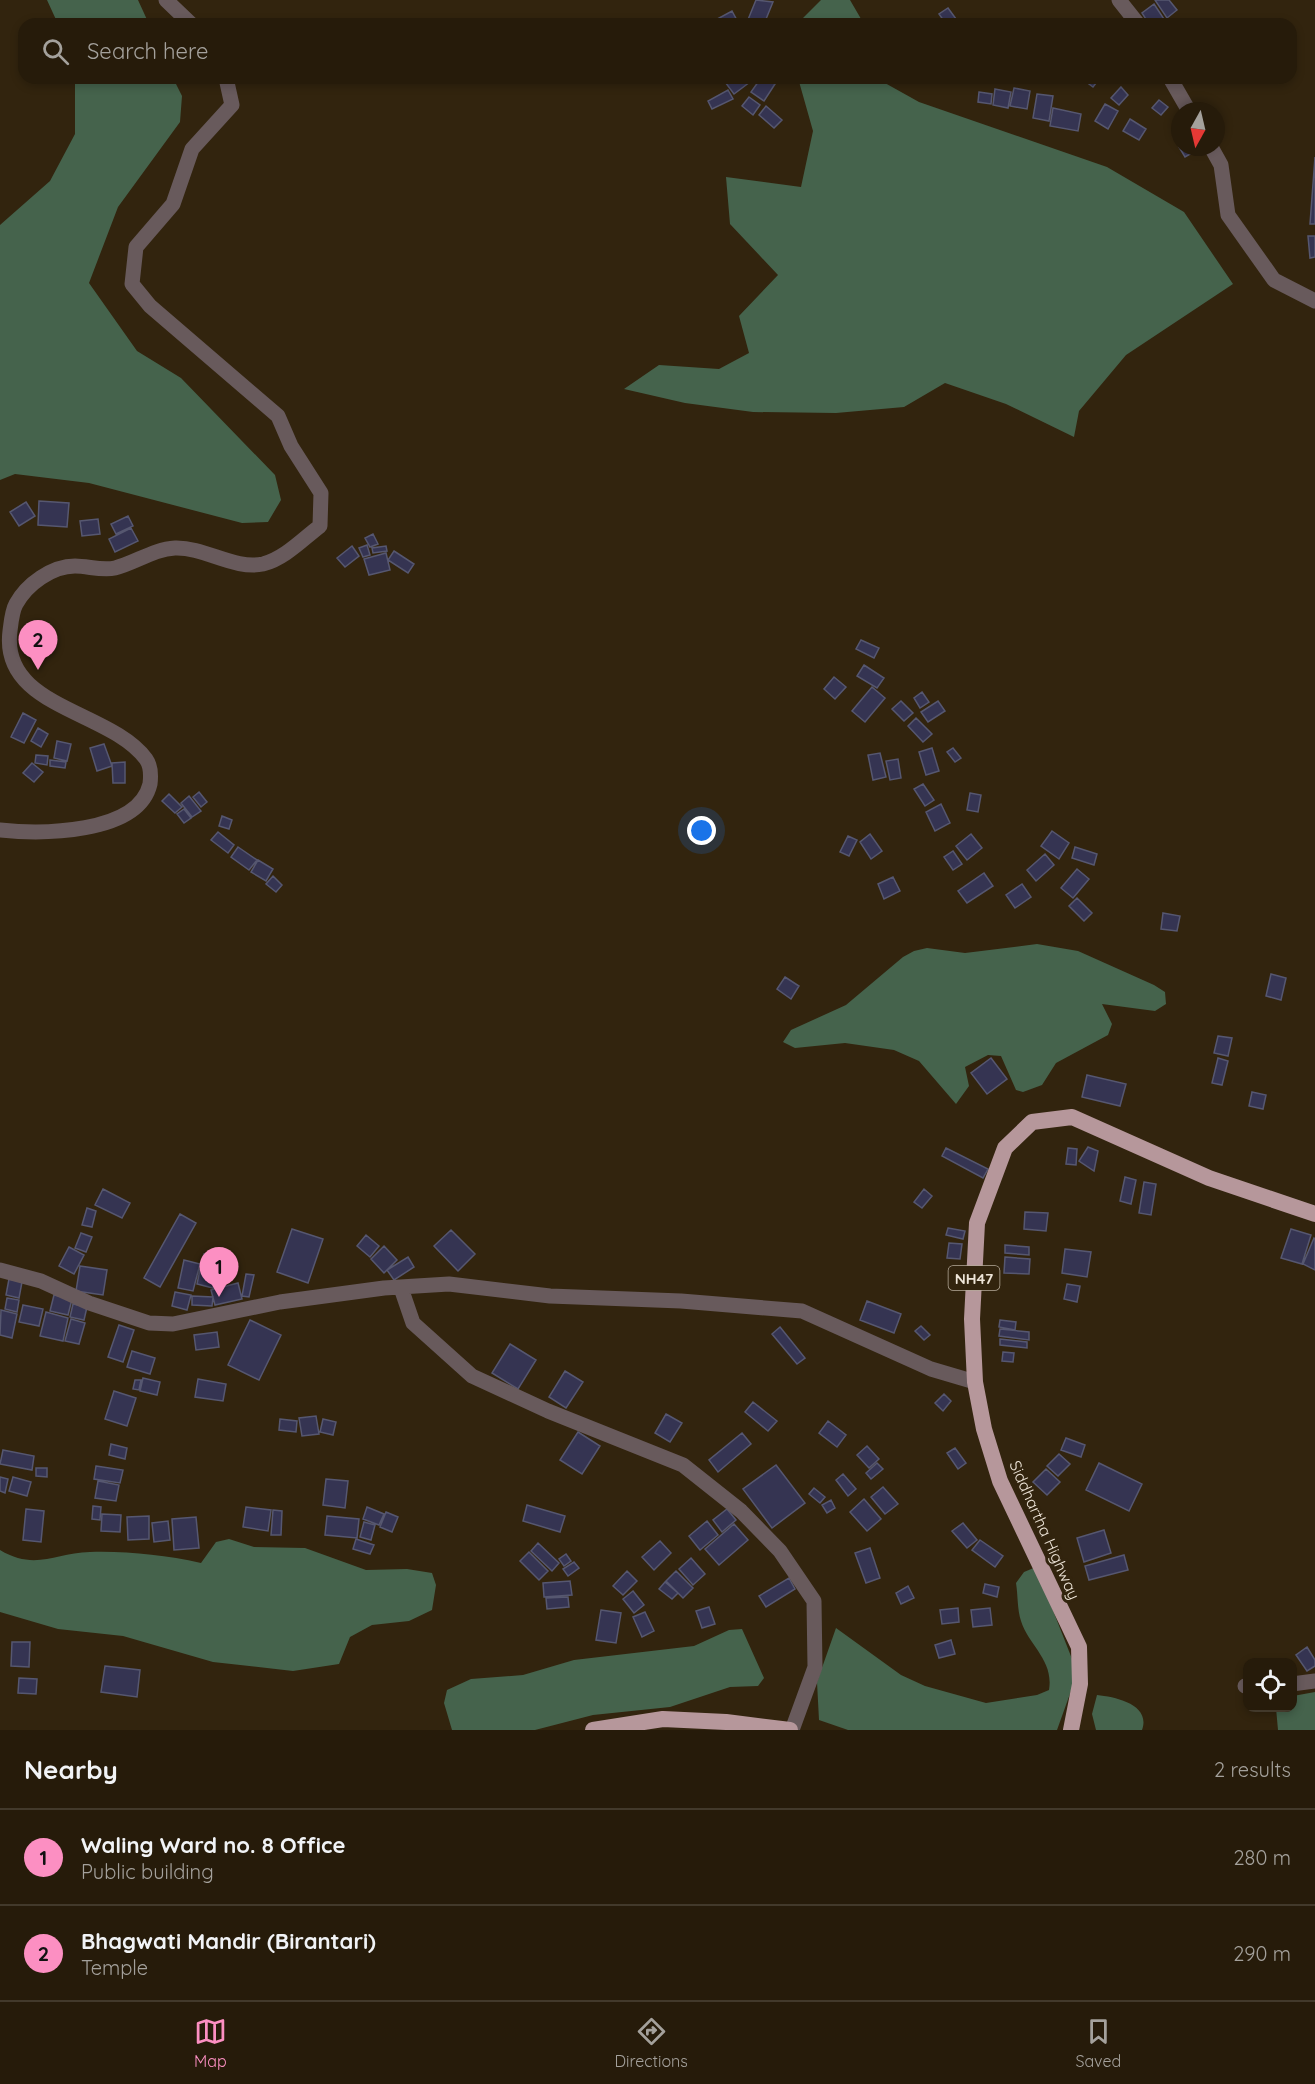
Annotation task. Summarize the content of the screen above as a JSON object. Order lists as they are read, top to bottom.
{
  "streets": {
    "highway": ["NH47", "Siddhartha Highway"]
  },
  "north": "bottom",
  "page": {
    "search": "Search here",
    "pins": ["2", "1"],
    "heading": ["Nearby", "2 results"],
    "list": [
      {
        "mark": "1",
        "name": "Waling Ward no. 8 Office",
        "note": "Public building",
        "value": "280 m"
      },
      {
        "mark": "2",
        "name": "Bhagwati Mandir (Birantari)",
        "note": "Temple",
        "value": "290 m"
      }
    ],
    "nav": ["Map", "Directions", "Saved"]
  }
}
